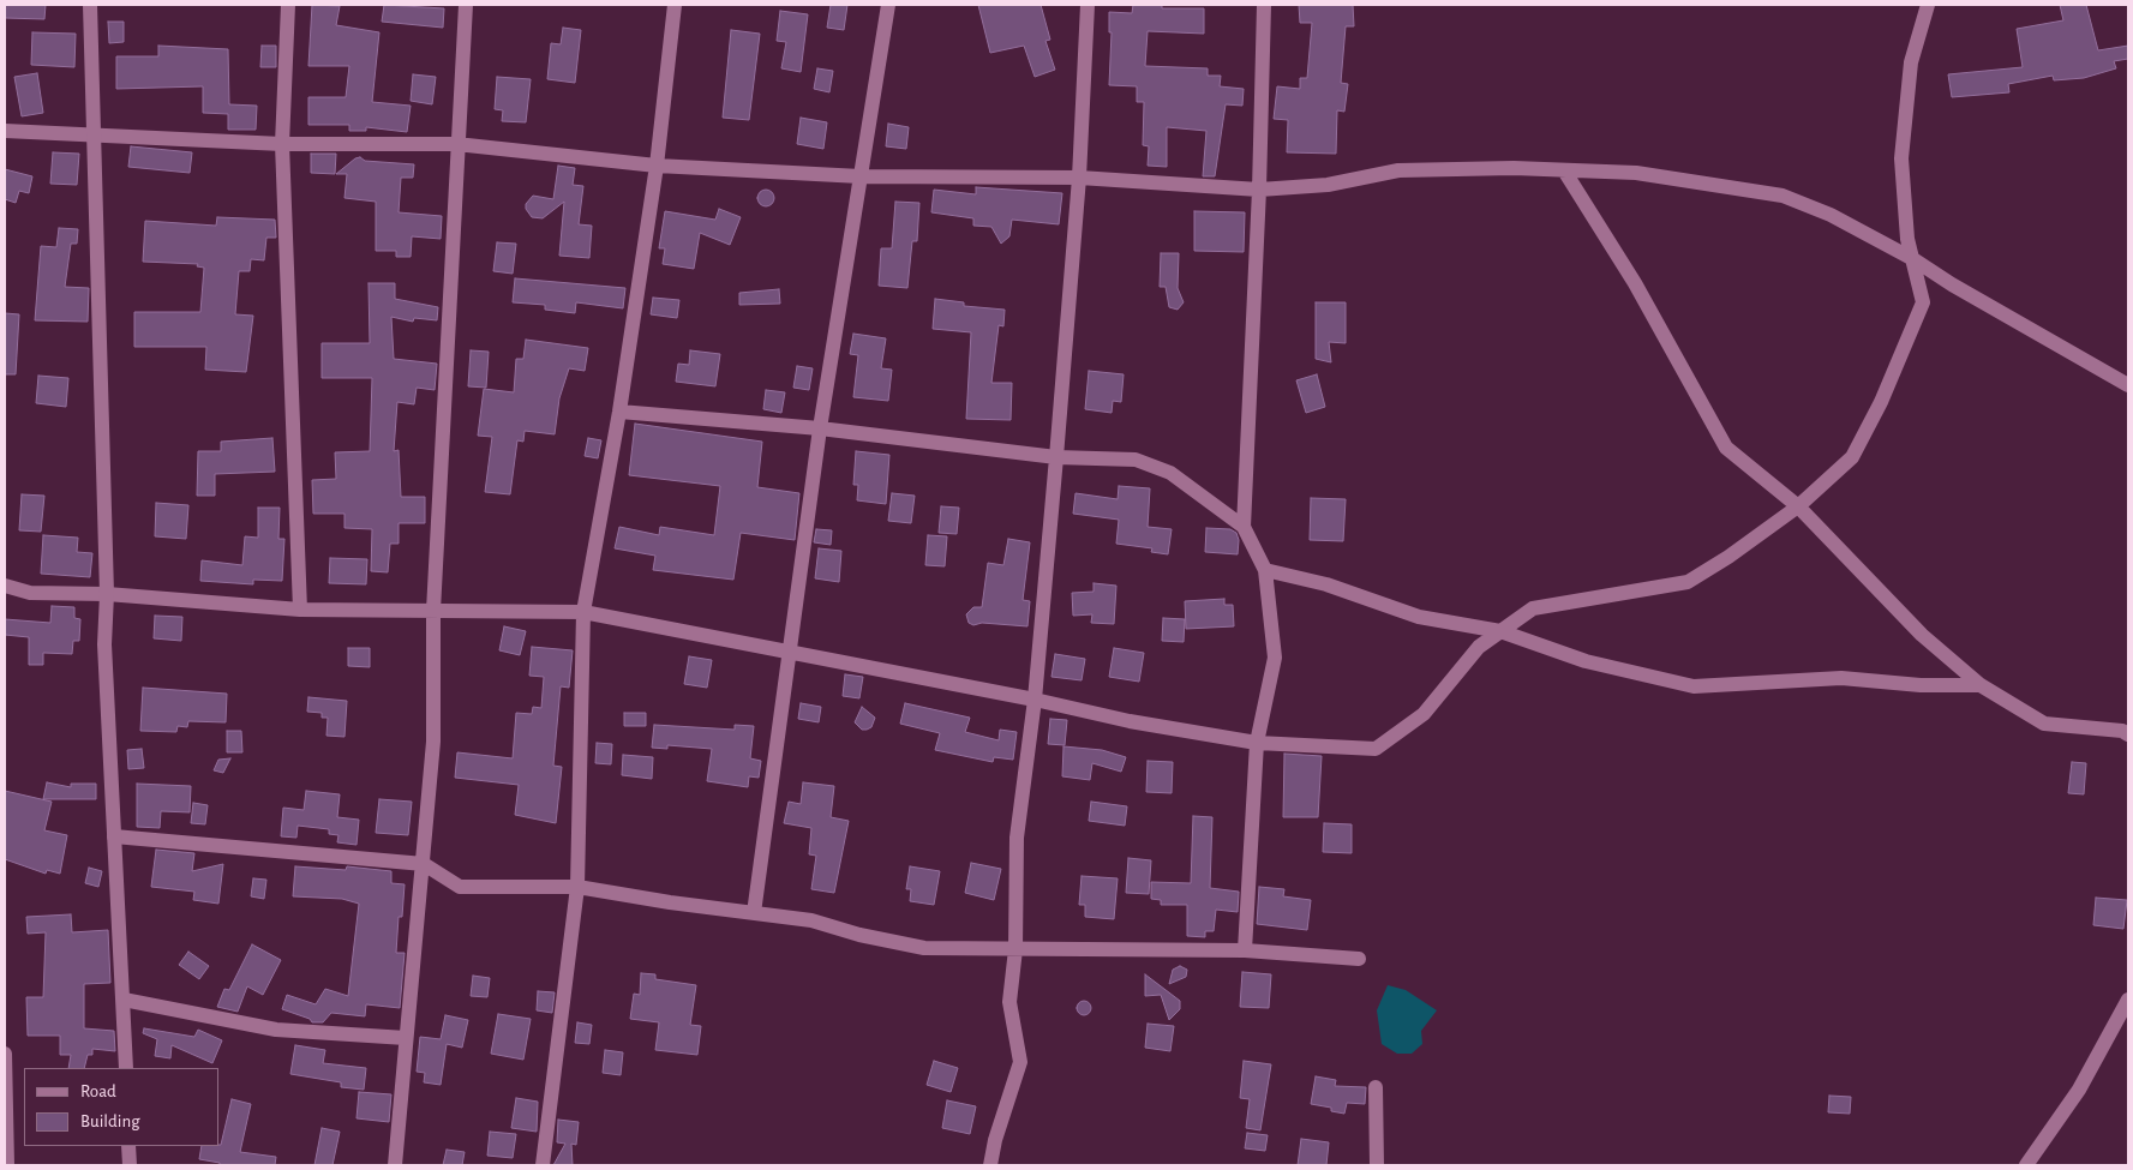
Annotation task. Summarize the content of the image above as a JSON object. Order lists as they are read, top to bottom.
{
  "legend": ["Road", "Building"]
}
